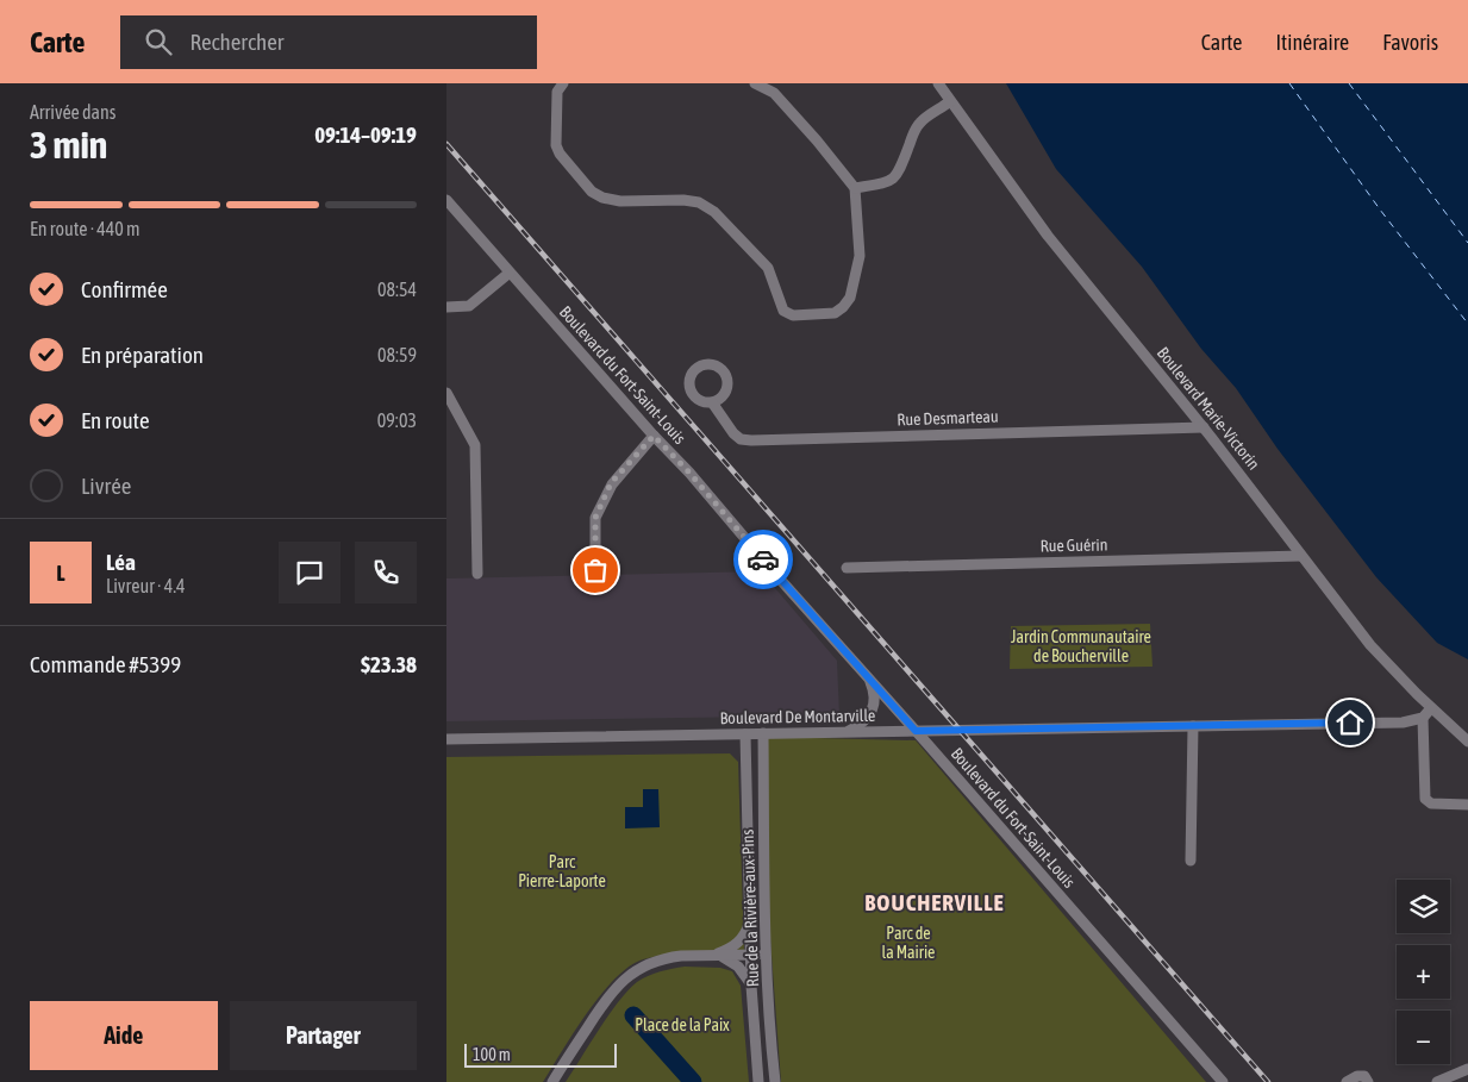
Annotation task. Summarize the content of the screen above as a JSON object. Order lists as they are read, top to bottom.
{
  "streets": {
    "street": [
      "Boulevard du Fort-Saint-Louis",
      "Boulevard Marie-Victorin",
      "Rue Desmarteau",
      "Rue Guérin",
      "Boulevard De Montarville",
      "Rue de la Rivière-aux-Pins"
    ]
  },
  "crossings": [
    ["Boulevard du Fort-Saint-Louis", "Boulevard De Montarville"],
    ["Boulevard Marie-Victorin", "Rue Desmarteau"],
    ["Boulevard Marie-Victorin", "Rue Guérin"],
    ["Boulevard De Montarville", "Rue de la Rivière-aux-Pins"]
  ],
  "districts": ["BOUCHERVILLE"],
  "parks": [
    "Jardin Communautaire de Boucherville",
    "Parc Pierre-Laporte",
    "Parc de la Mairie",
    "Place de la Paix"
  ],
  "scale_bar": "100 m",
  "page": {
    "header": "Carte",
    "search": "Rechercher",
    "nav": ["Carte", "Itinéraire", "Favoris"],
    "heading": ["3 min", "Arrivée dans", "09:14–09:19"],
    "panel": [
      "Léa",
      "Livreur · 4.4",
      "Commande #5399",
      "$23.38"
    ],
    "bar": "En route · 440 m",
    "list": [
      ["Confirmée", "08:54"],
      ["En préparation", "08:59"],
      ["En route", "09:03"],
      "Livrée"
    ],
    "round": "L",
    "map_buttons": ["+", "−"],
    "buttons": ["Aide", "Partager"],
    "scale": "100 m"
  }
}
